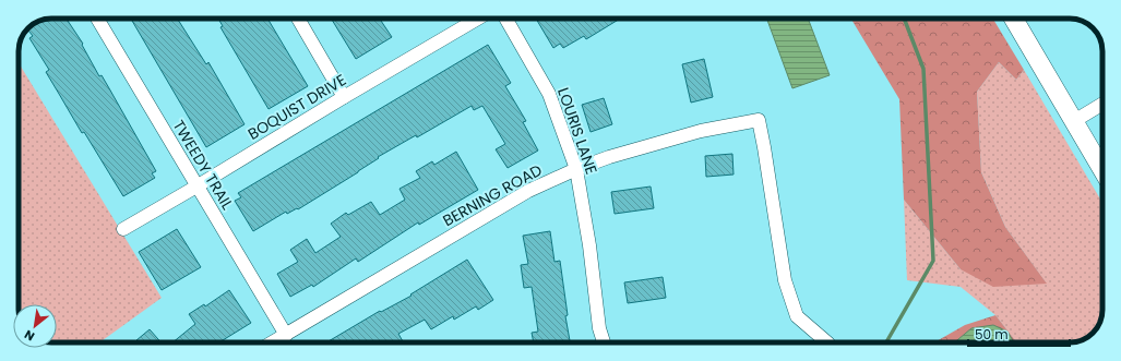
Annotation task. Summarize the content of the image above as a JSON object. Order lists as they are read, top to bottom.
{
  "streets": {
    "street": [
      "BOQUIST DRIVE",
      "LOURIS LANE",
      "TWEEDY TRAIL",
      "BERNING ROAD"
    ]
  },
  "crossings": [
    ["BOQUIST DRIVE", "TWEEDY TRAIL"],
    ["LOURIS LANE", "BERNING ROAD"],
    ["TWEEDY TRAIL", "BERNING ROAD"]
  ],
  "scale_bar": "50 m",
  "north": "bottom left"
}
